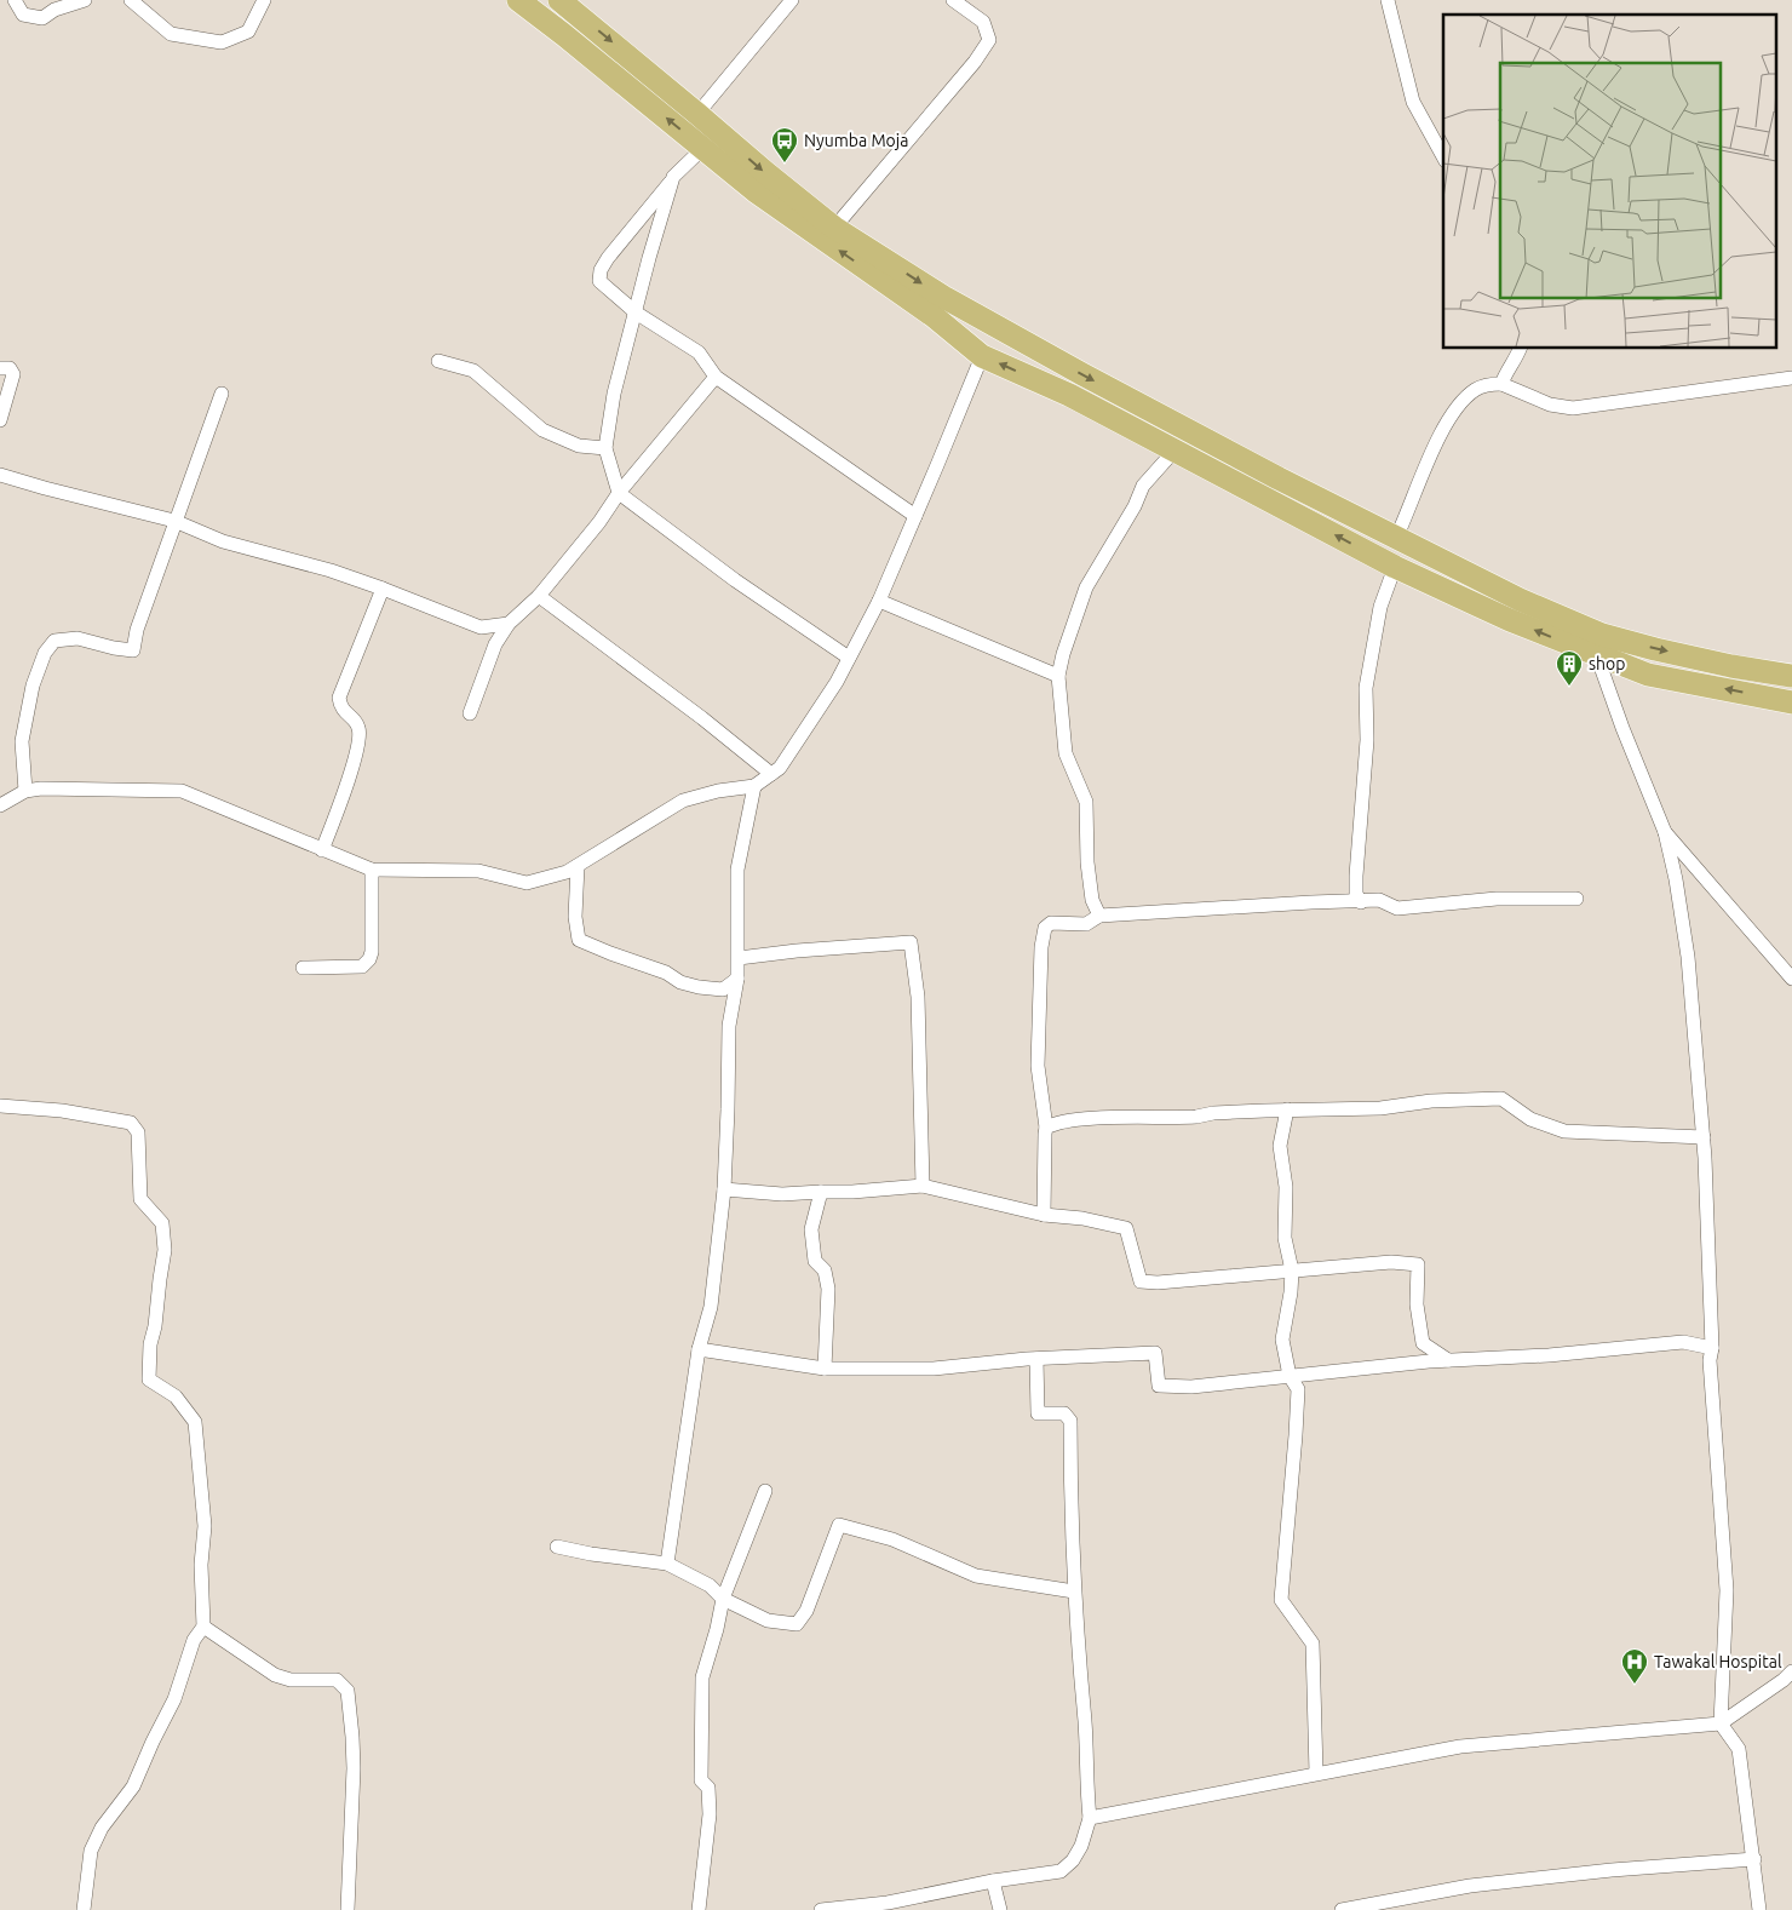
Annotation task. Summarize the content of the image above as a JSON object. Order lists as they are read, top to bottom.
{
  "places": {
    "bus stop": ["Nyumba Moja"],
    "building": ["shop"],
    "hospital": ["Tawakal Hospital"]
  }
}
